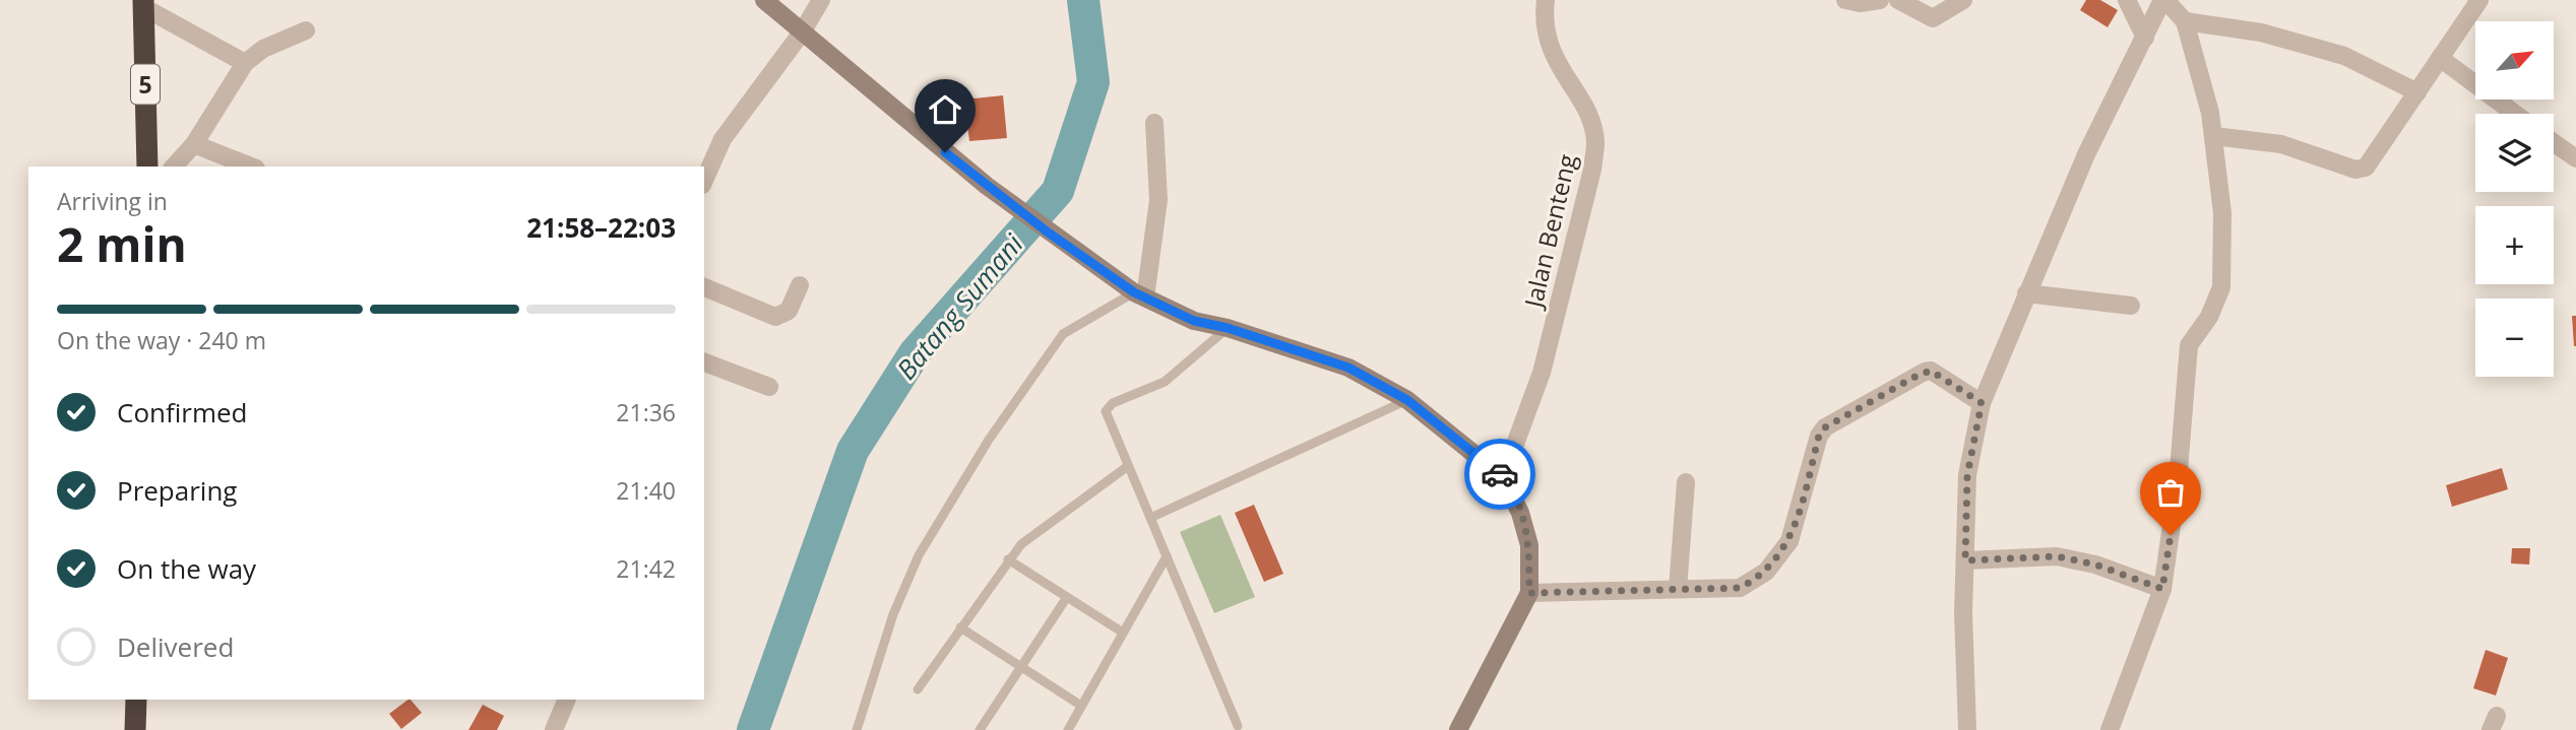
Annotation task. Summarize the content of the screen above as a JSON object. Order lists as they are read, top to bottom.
{
  "streets": {
    "highway": ["5"],
    "street": ["Jalan Benteng"]
  },
  "water": ["Batang Sumani"],
  "north": "top right",
  "page": {
    "map_buttons": ["+", "−"],
    "heading": ["2 min", "Arriving in", "21:58–22:03"],
    "bar": "On the way · 240 m",
    "list": [
      ["Confirmed", "21:36"],
      ["Preparing", "21:40"],
      ["On the way", "21:42"],
      "Delivered"
    ]
  }
}
